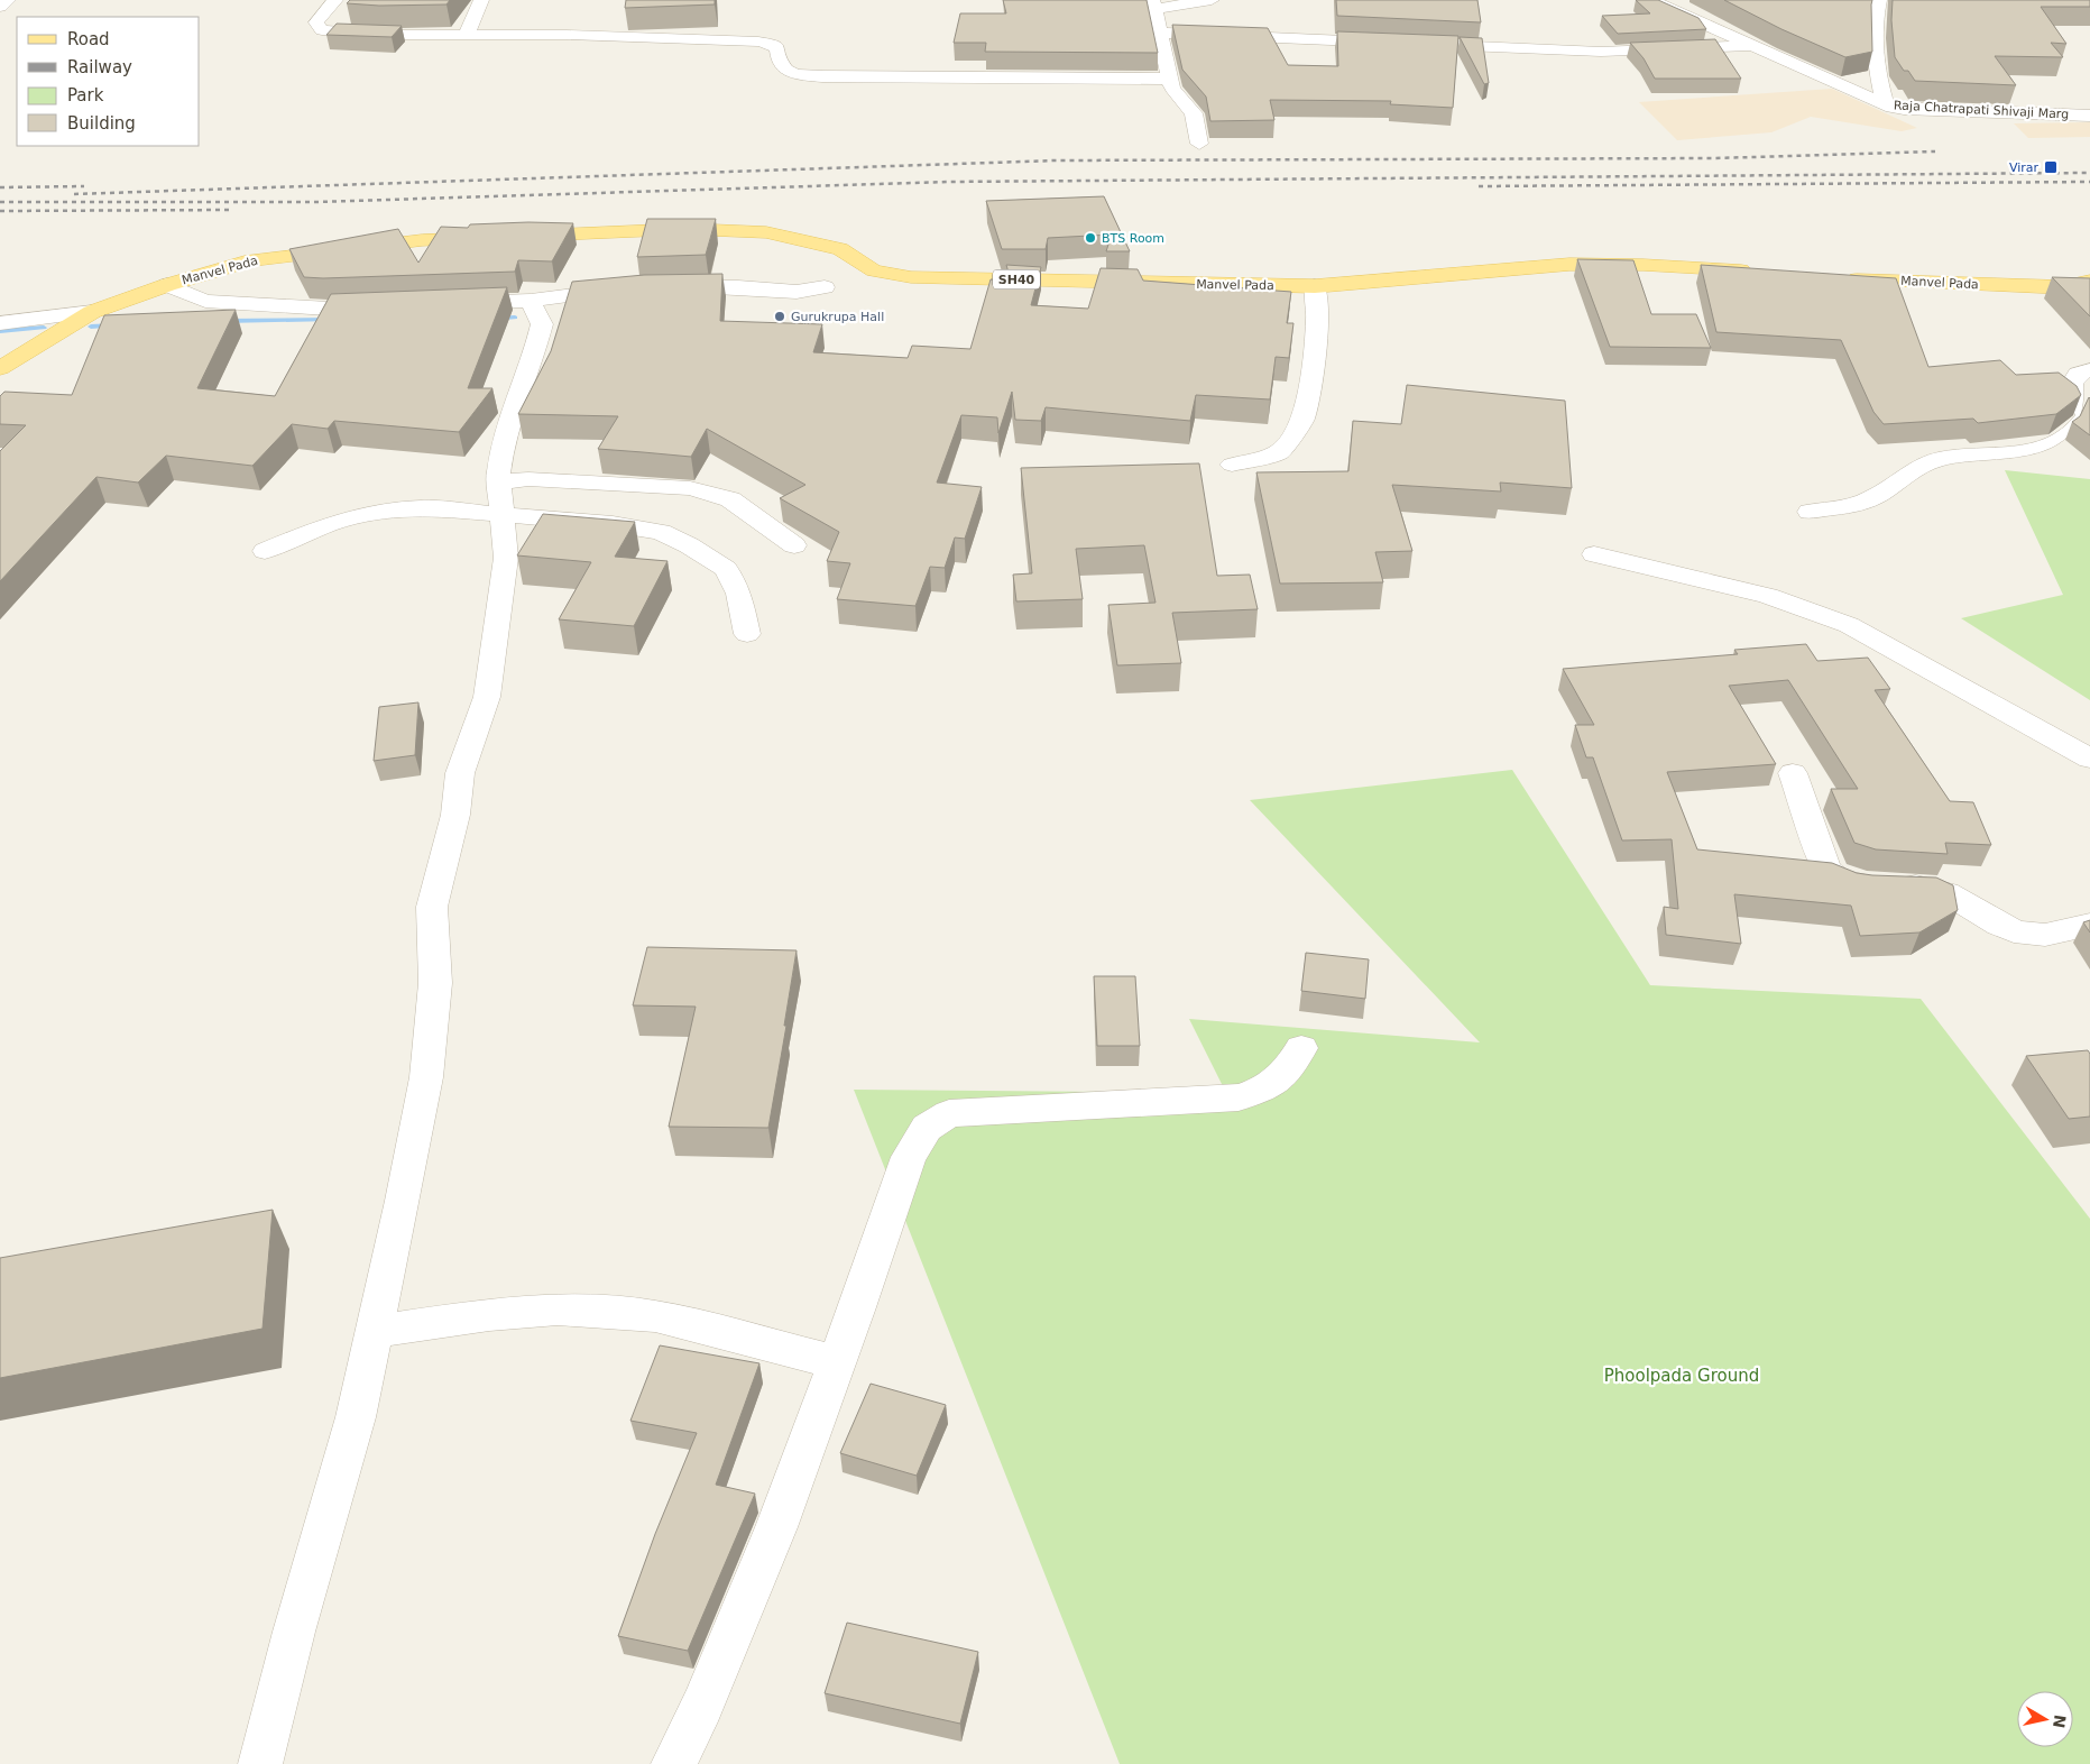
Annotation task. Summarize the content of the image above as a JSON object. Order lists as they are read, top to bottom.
{
  "streets": {
    "main road": ["Manvel Pada", "SH40"],
    "street": ["Raja Chatrapati Shivaji Marg"]
  },
  "parks": ["Phoolpada Ground"],
  "places": {
    "transit": ["Virar"],
    "other": ["BTS Room", "Gurukrupa Hall"]
  },
  "legend": [
    "Road",
    "Railway",
    "Park",
    "Building"
  ],
  "north": "right"
}
